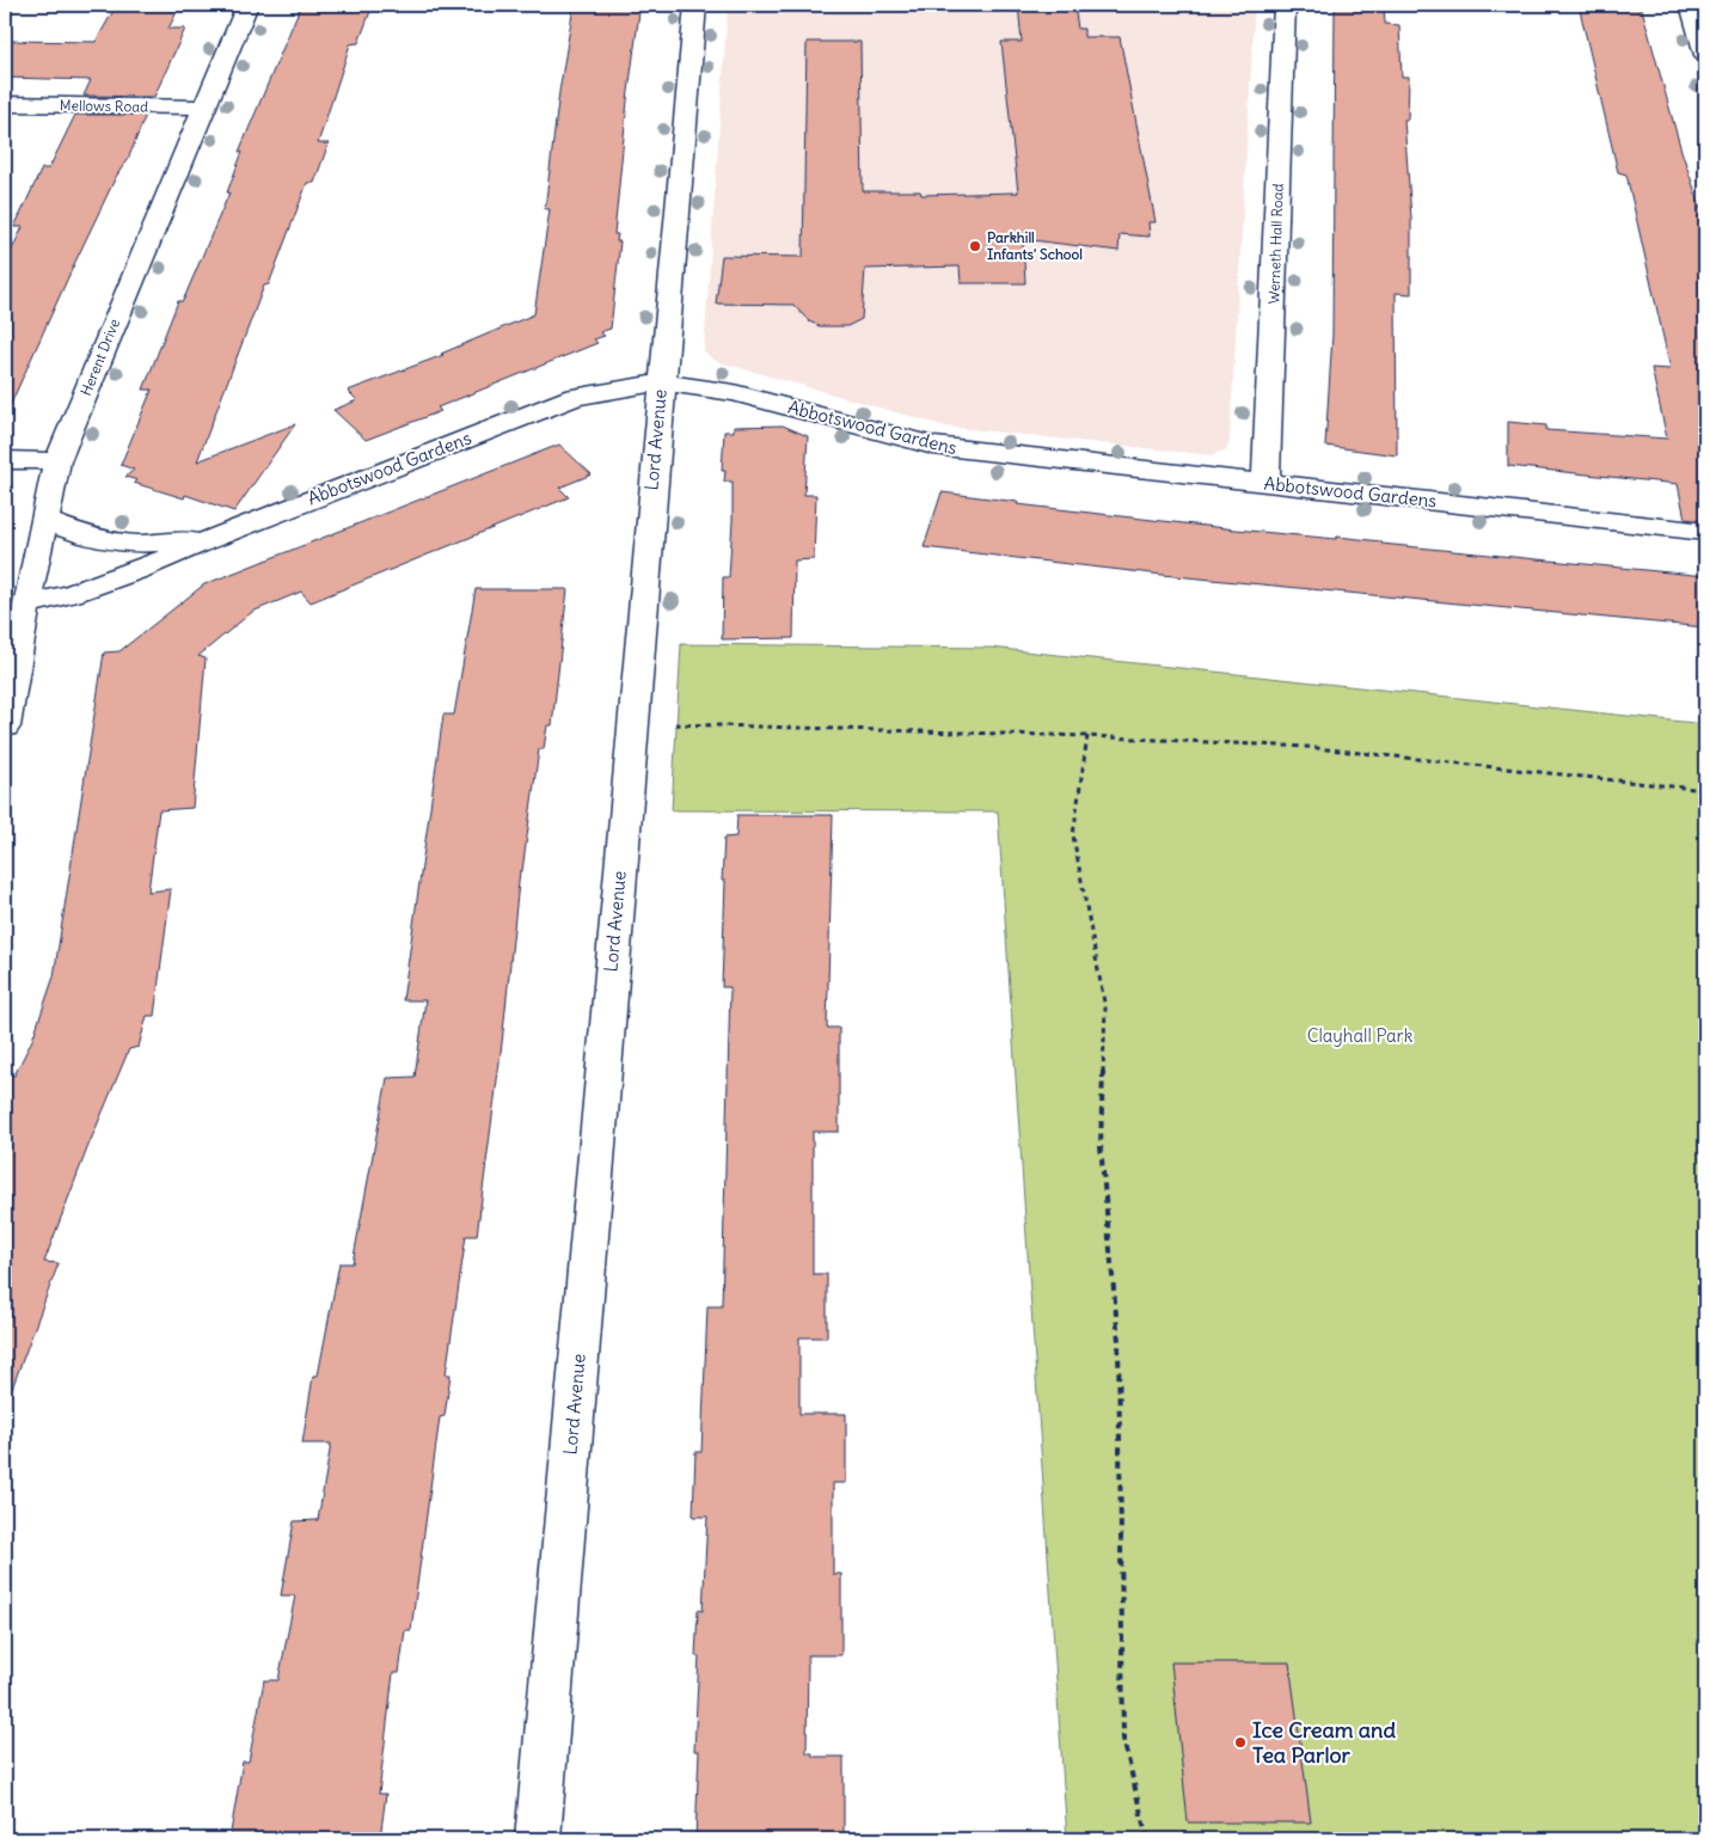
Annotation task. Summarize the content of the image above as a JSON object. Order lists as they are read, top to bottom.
{
  "streets": {
    "street": [
      "Mellows Road",
      "Werneth Hall Road",
      "Herent Drive",
      "Abbotswood Gardens",
      "Lord Avenue"
    ]
  },
  "crossings": [
    ["Mellows Road", "Herent Drive"],
    ["Werneth Hall Road", "Abbotswood Gardens"],
    ["Herent Drive", "Abbotswood Gardens"],
    ["Abbotswood Gardens", "Lord Avenue"]
  ],
  "parks": ["Clayhall Park"],
  "places": ["Parkhill Infants' School", "Ice Cream and Tea Parlor"]
}
